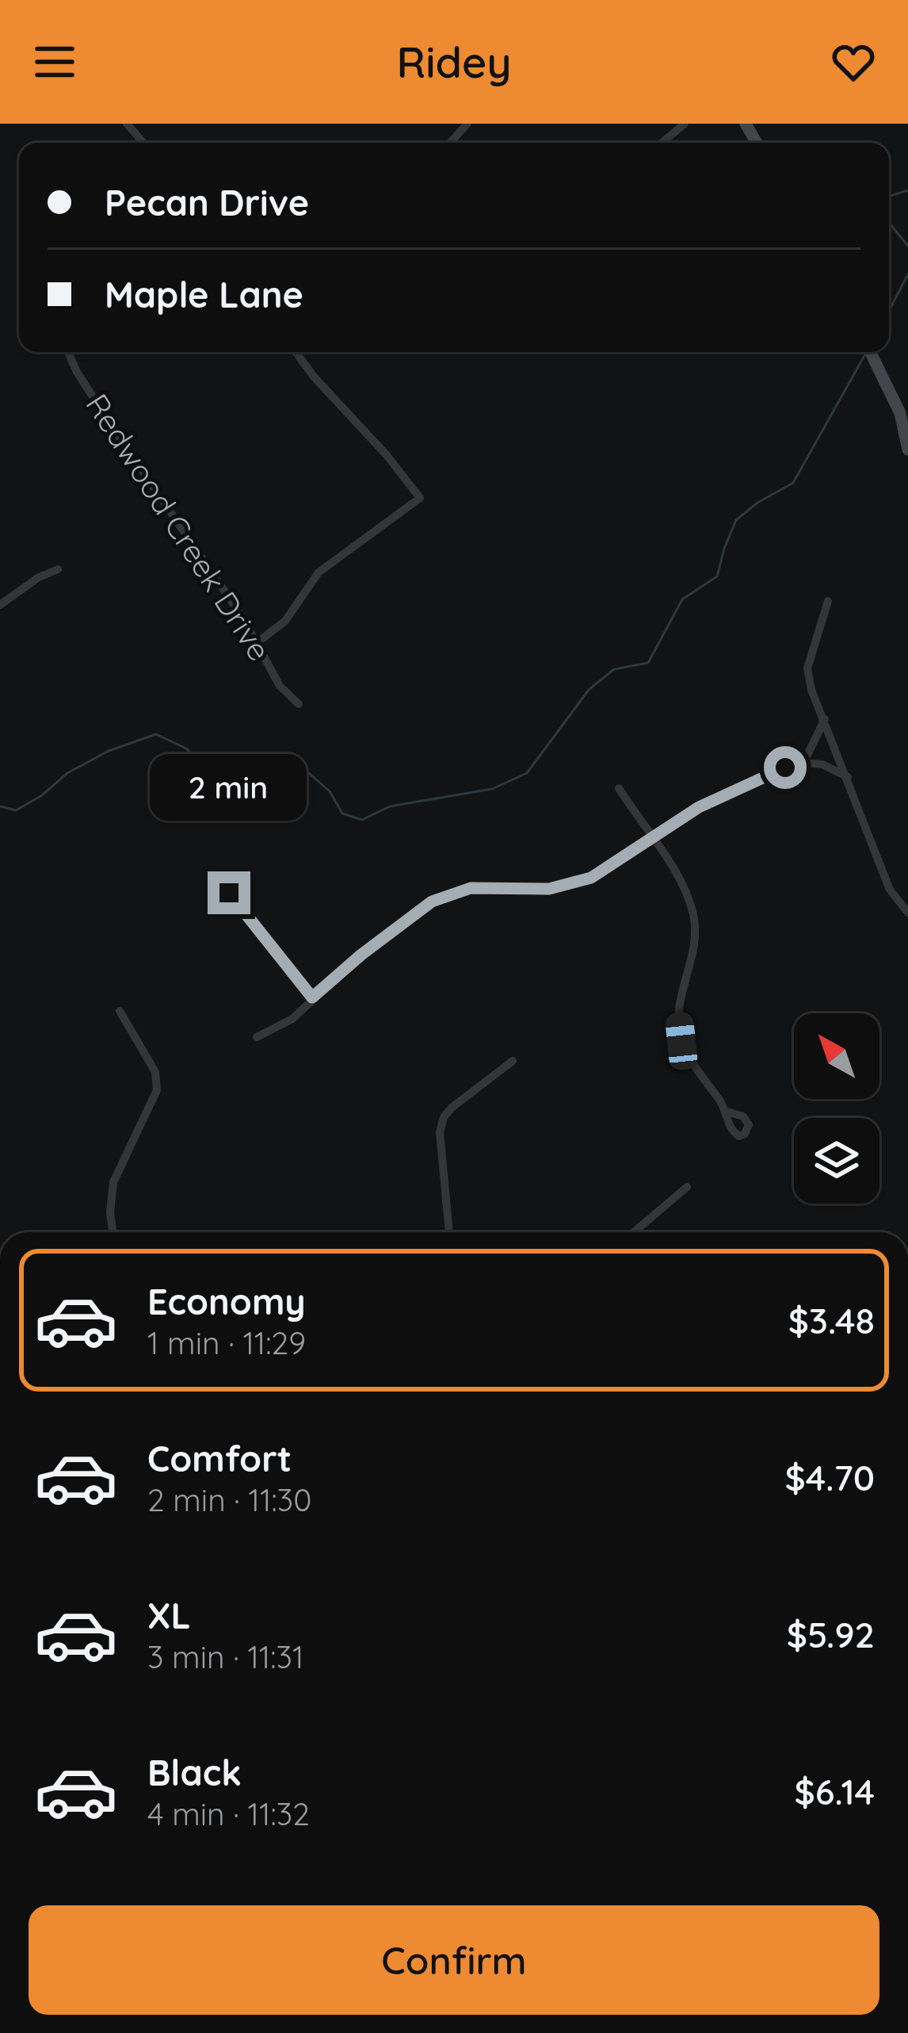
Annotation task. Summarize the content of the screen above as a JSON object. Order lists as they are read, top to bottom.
{
  "streets": {
    "street": ["Redwood Creek Drive"]
  },
  "north": "top left",
  "page": {
    "header": "Ridey",
    "banner": ["Pecan Drive", "Maple Lane"],
    "bubble": "2 min",
    "list": [
      {
        "name": "Economy",
        "note": "1 min · 11:29",
        "value": "$3.48"
      },
      {
        "name": "Comfort",
        "note": "2 min · 11:30",
        "value": "$4.70"
      },
      {
        "name": "XL",
        "note": "3 min · 11:31",
        "value": "$5.92"
      },
      {
        "name": "Black",
        "note": "4 min · 11:32",
        "value": "$6.14"
      }
    ],
    "buttons": "Confirm"
  }
}
